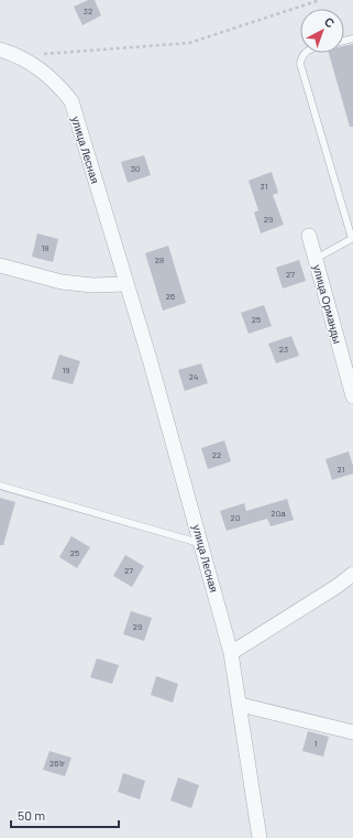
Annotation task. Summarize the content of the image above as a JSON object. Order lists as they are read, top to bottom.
{
  "streets": {
    "street": ["улица Лесная", "улица Орманды"]
  },
  "house_numbers": [
    "32",
    "30",
    "31",
    "29",
    "18",
    "28",
    "27",
    "26",
    "25",
    "23",
    "19",
    "24",
    "22",
    "21",
    "20а",
    "20",
    "25",
    "27",
    "29",
    "1",
    "261г"
  ],
  "scale_bar": "50 m",
  "north": "top right"
}
